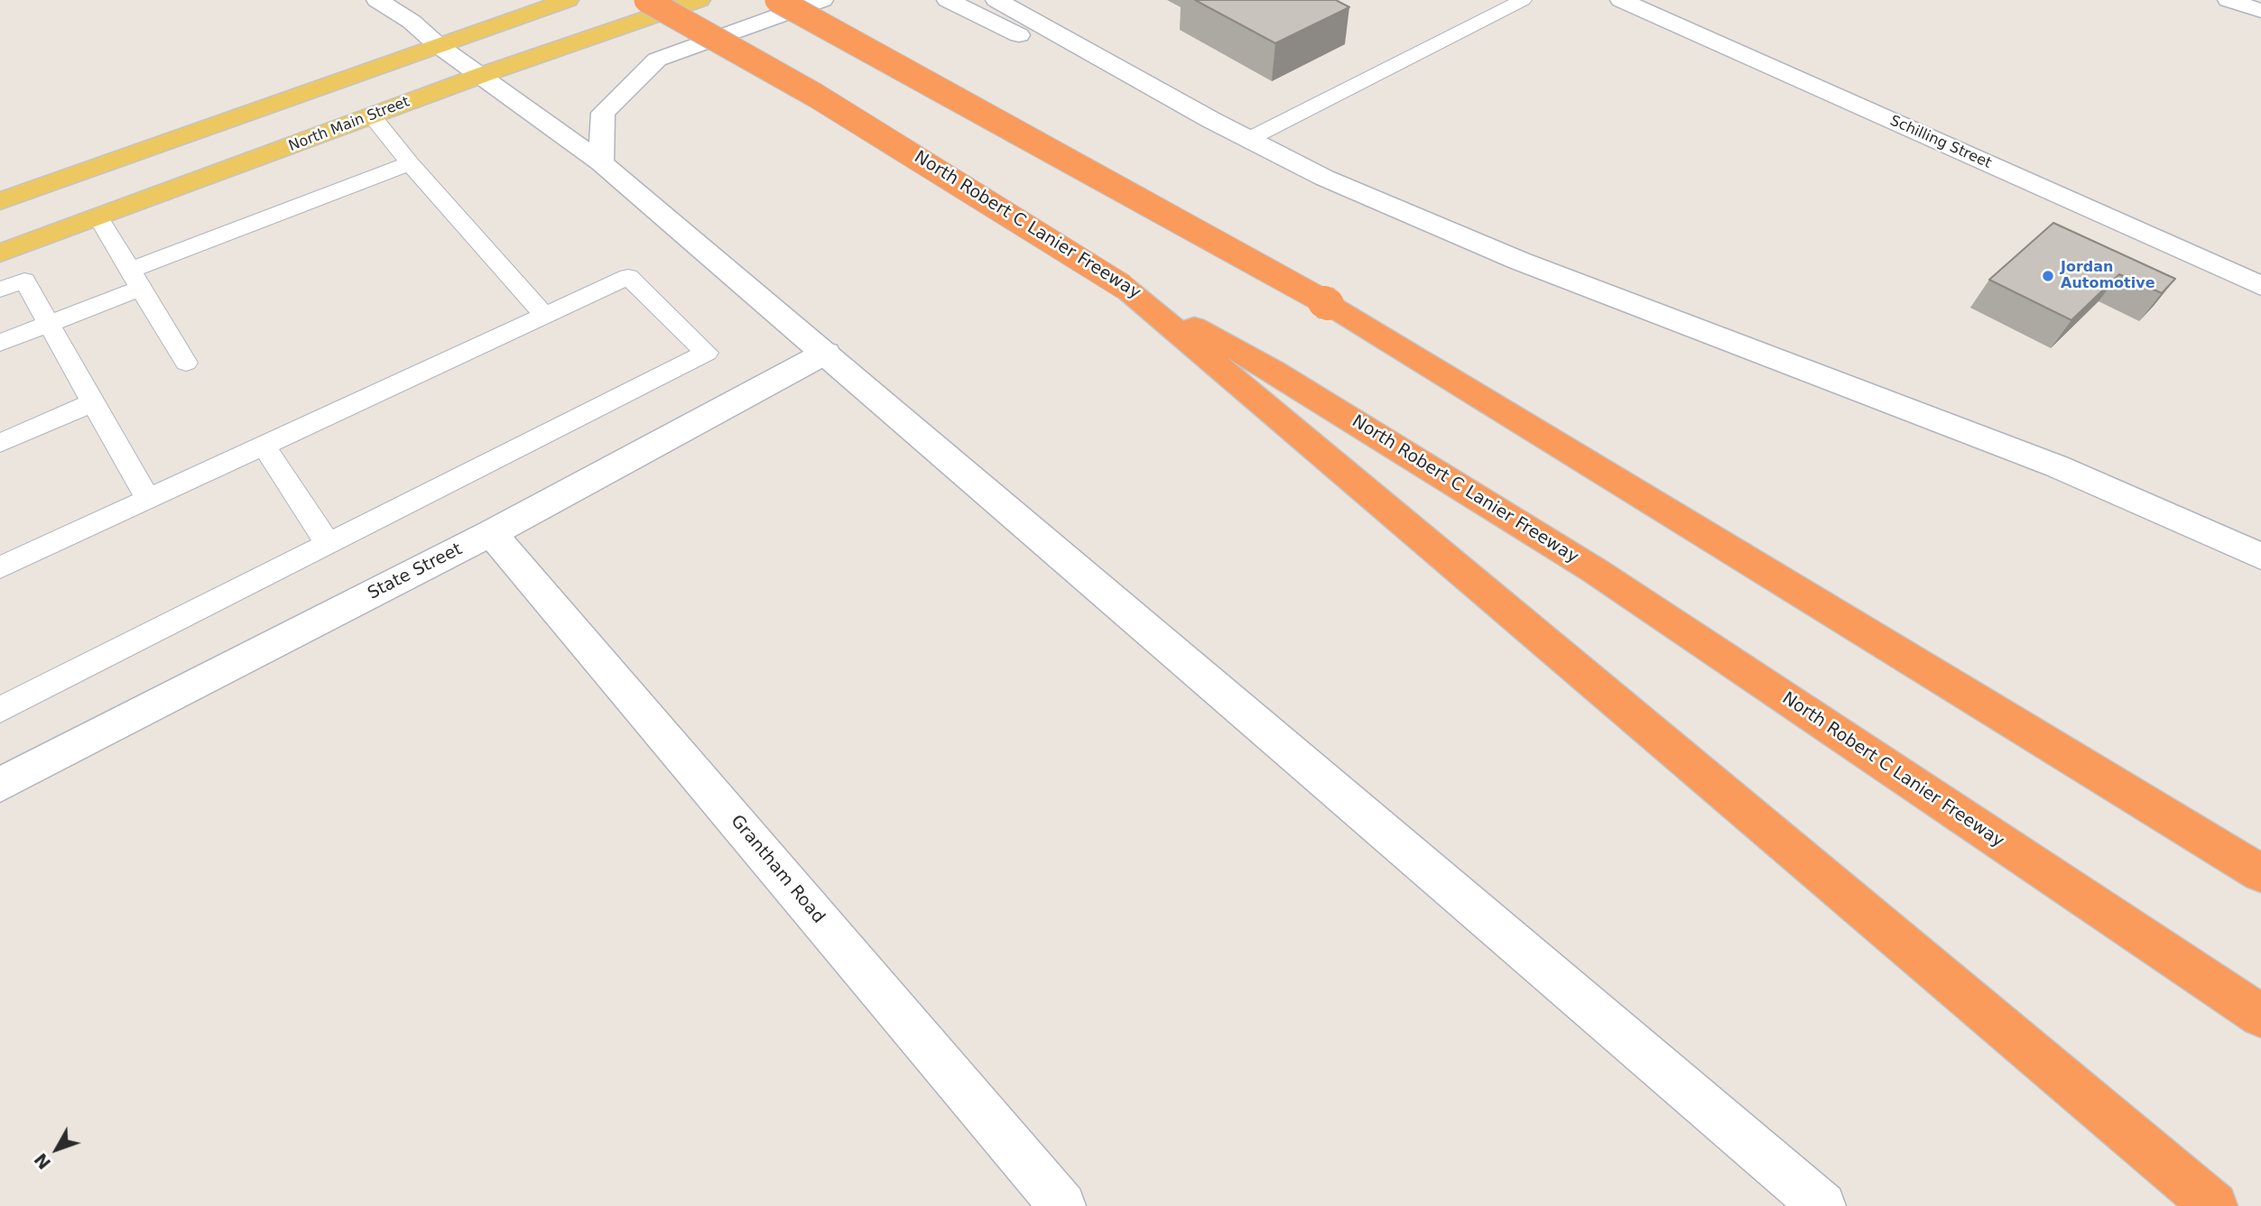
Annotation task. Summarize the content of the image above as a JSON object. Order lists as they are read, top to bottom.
{
  "streets": {
    "highway": ["North Robert C Lanier Freeway"],
    "main road": [
      "North Main Street",
      "Schilling Street",
      "State Street",
      "Grantham Road"
    ]
  },
  "crossings": [
    ["State Street", "Grantham Road"]
  ],
  "places": ["Jordan Automotive"],
  "north": "bottom left"
}
